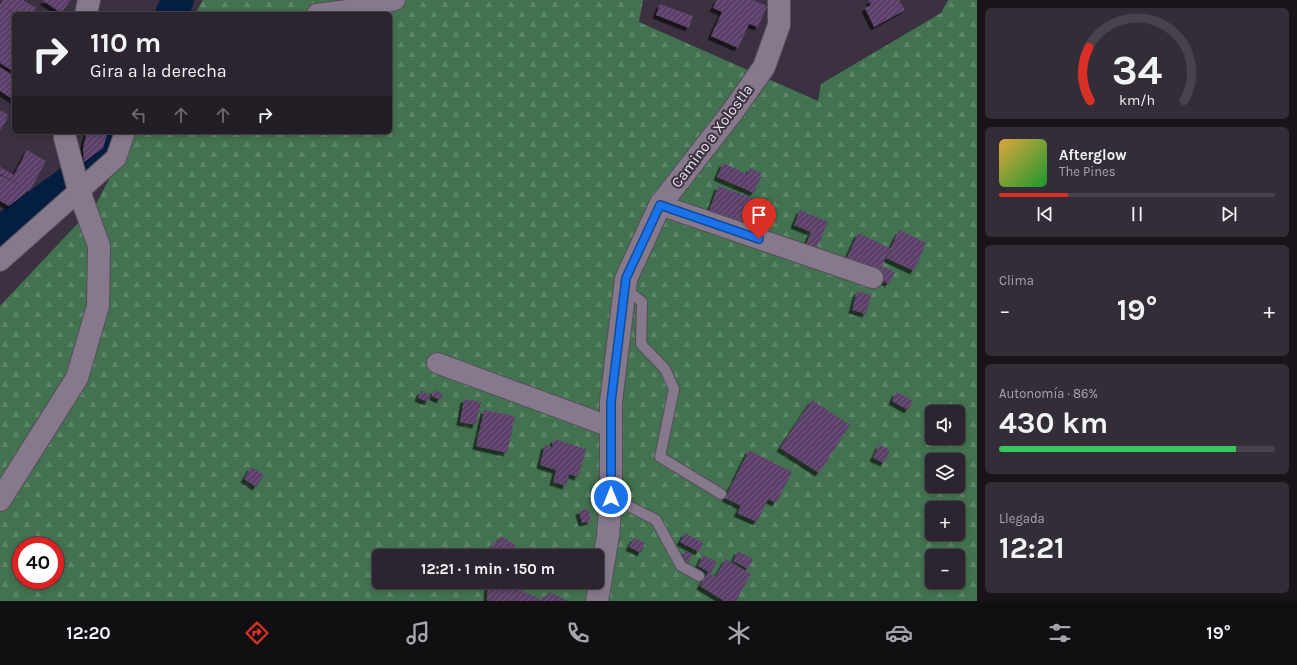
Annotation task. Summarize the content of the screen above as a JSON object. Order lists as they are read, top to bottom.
{
  "streets": {
    "street": ["Camino a Xolostla"]
  },
  "page": {
    "turn": ["110 m", "Gira a la derecha"],
    "song": ["Afterglow", "The Pines"],
    "tile": [
      "Clima",
      ["Autonomía · 86%", "430 km"],
      ["Llegada", "12:21"]
    ],
    "heat": ["−", "19°", "+"],
    "map_buttons": ["+", "−"],
    "limit": "40",
    "trip": "12:21 · 1 min · 150 m",
    "tabs": ["12:20", "19°"],
    "gauge": ["34", "km/h"]
  }
}
